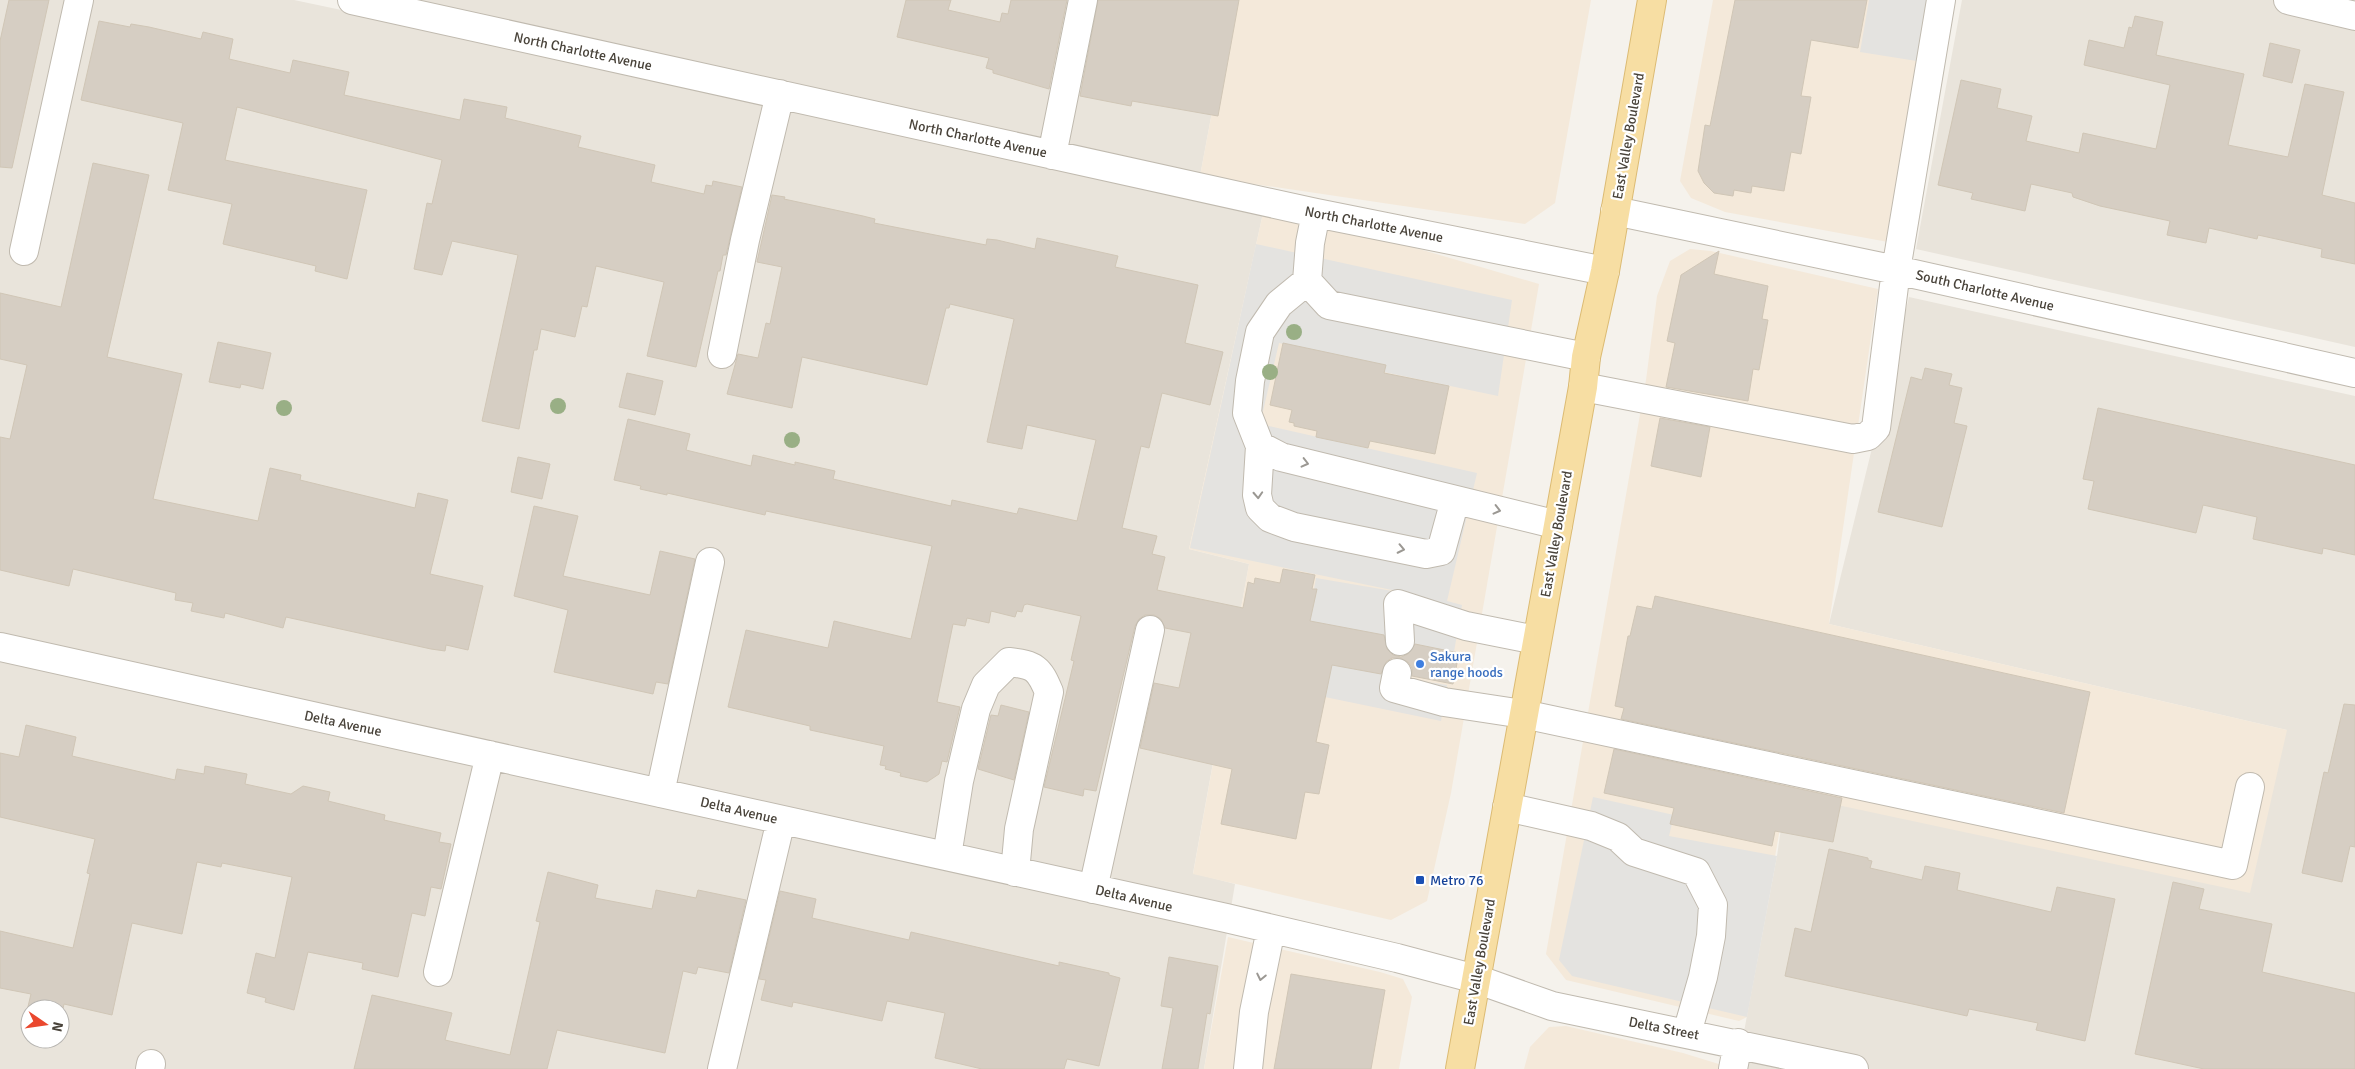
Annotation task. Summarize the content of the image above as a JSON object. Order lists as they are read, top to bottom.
{
  "streets": {
    "main road": ["East Valley Boulevard"],
    "street": [
      "North Charlotte Avenue",
      "South Charlotte Avenue",
      "Delta Avenue",
      "Delta Street"
    ]
  },
  "crossings": [
    ["North Charlotte Avenue", "East Valley Boulevard"],
    ["East Valley Boulevard", "South Charlotte Avenue"],
    ["East Valley Boulevard", "Delta Avenue"],
    ["East Valley Boulevard", "Delta Street"],
    ["Delta Avenue", "Delta Street"]
  ],
  "places": {
    "other": ["Sakura range hoods"],
    "transit": ["Metro 76"]
  },
  "north": "right"
}
